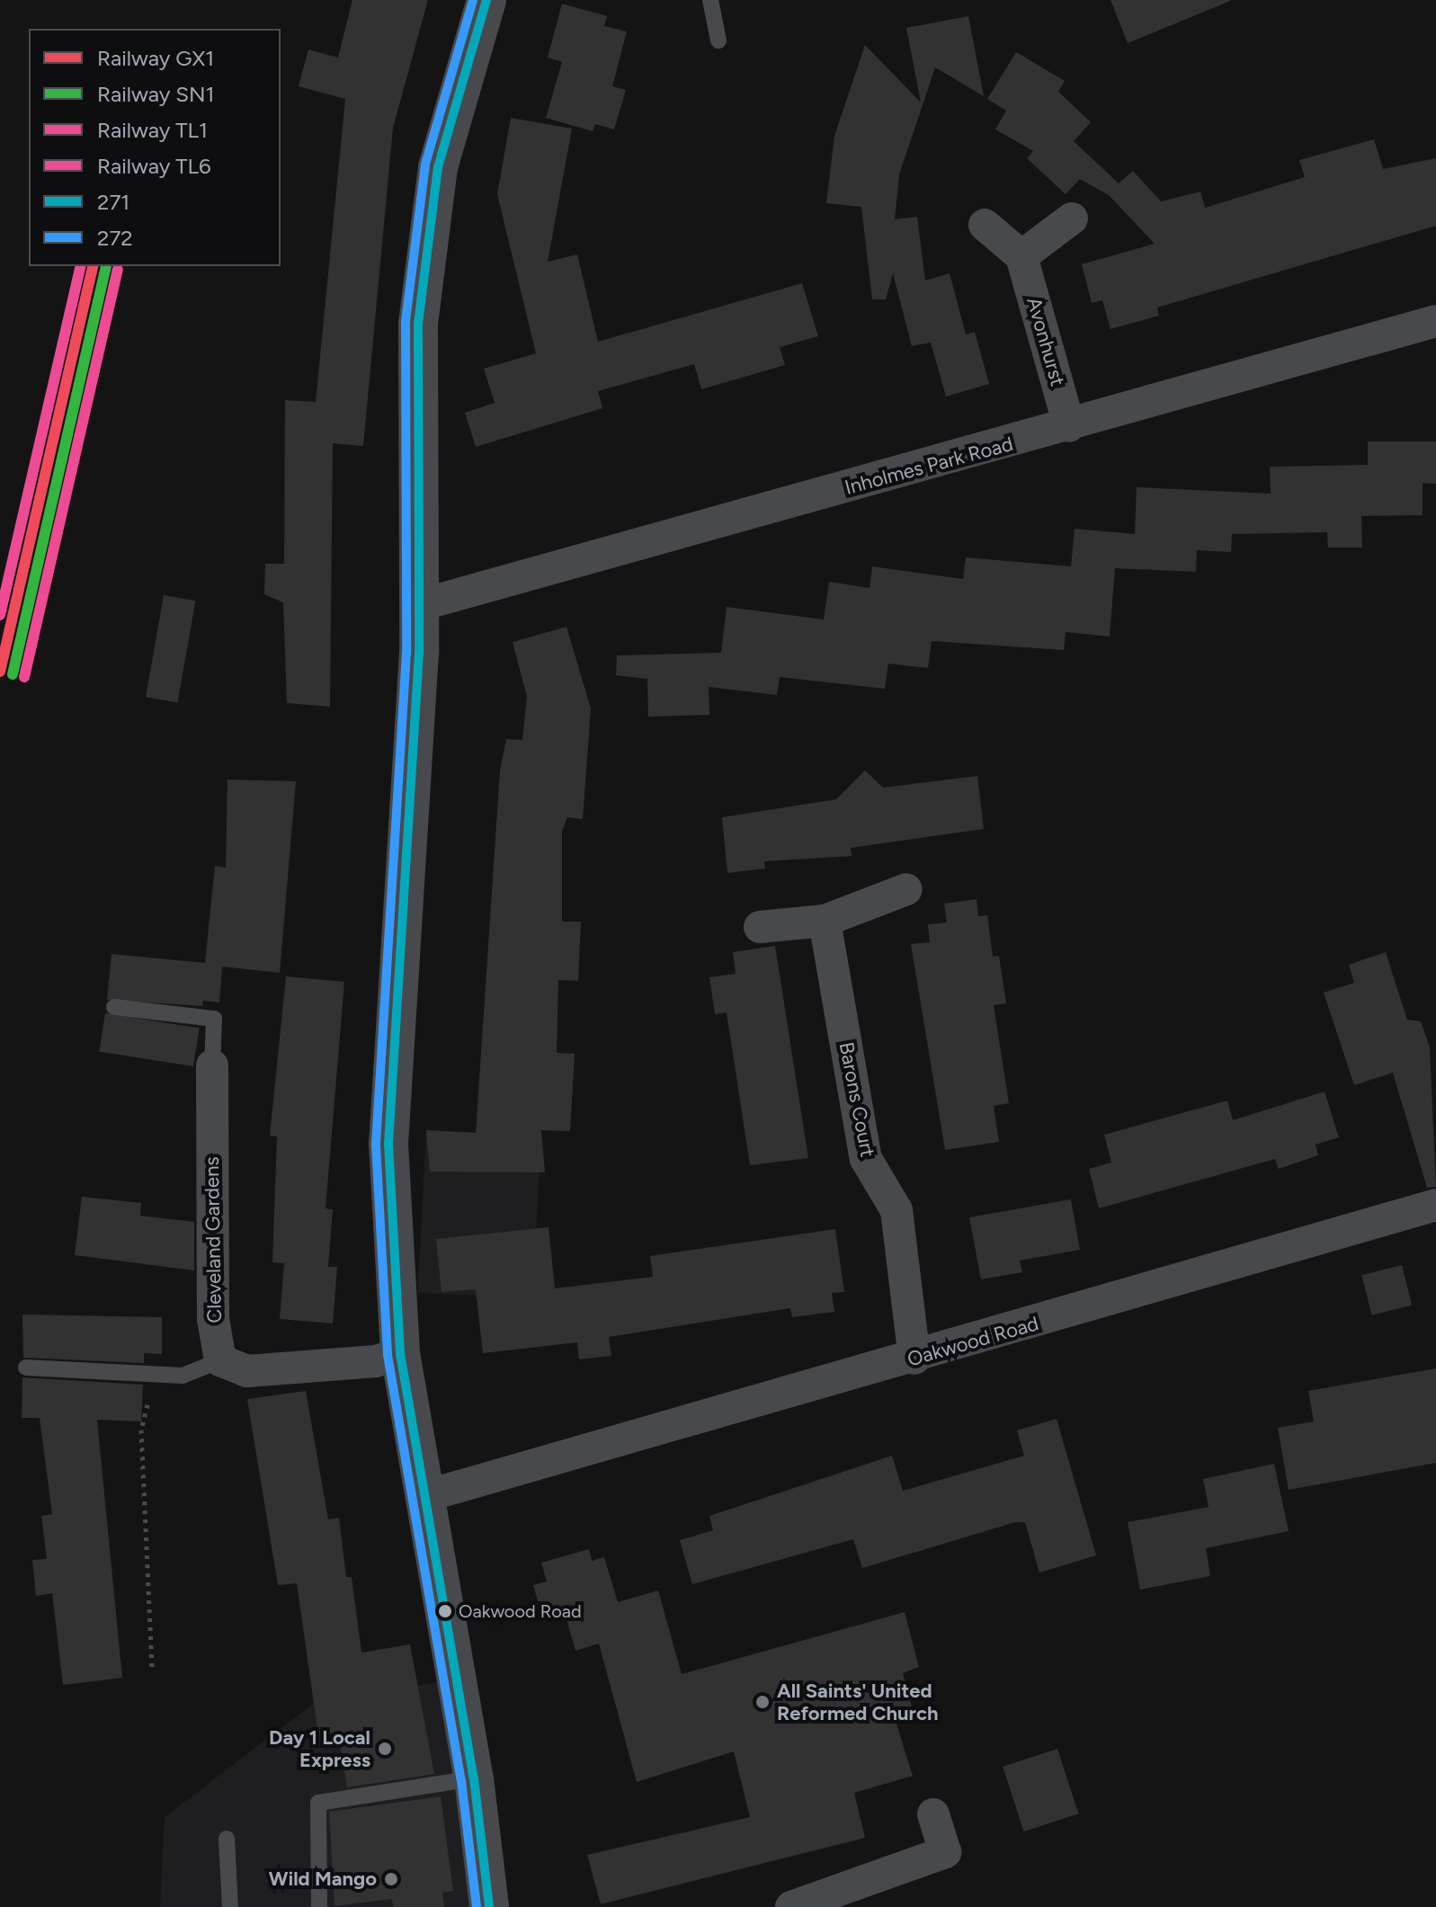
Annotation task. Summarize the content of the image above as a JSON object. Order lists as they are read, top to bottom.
{
  "streets": {
    "street": [
      "Avonhurst",
      "Inholmes Park Road",
      "Barons Court",
      "Cleveland Gardens",
      "Oakwood Road"
    ]
  },
  "crossings": [
    ["Avonhurst", "Inholmes Park Road"],
    ["Barons Court", "Oakwood Road"]
  ],
  "places": [
    "Oakwood Road",
    "All Saints' United Reformed Church",
    "Day 1 Local Express",
    "Wild Mango"
  ],
  "lines": [
    "transit line 271",
    "transit line 272",
    "rail line GX1",
    "rail line TL1",
    "rail line SN1",
    "rail line TL6"
  ],
  "legend": [
    "Railway GX1",
    "Railway SN1",
    "Railway TL1",
    "Railway TL6",
    "271",
    "272"
  ]
}
